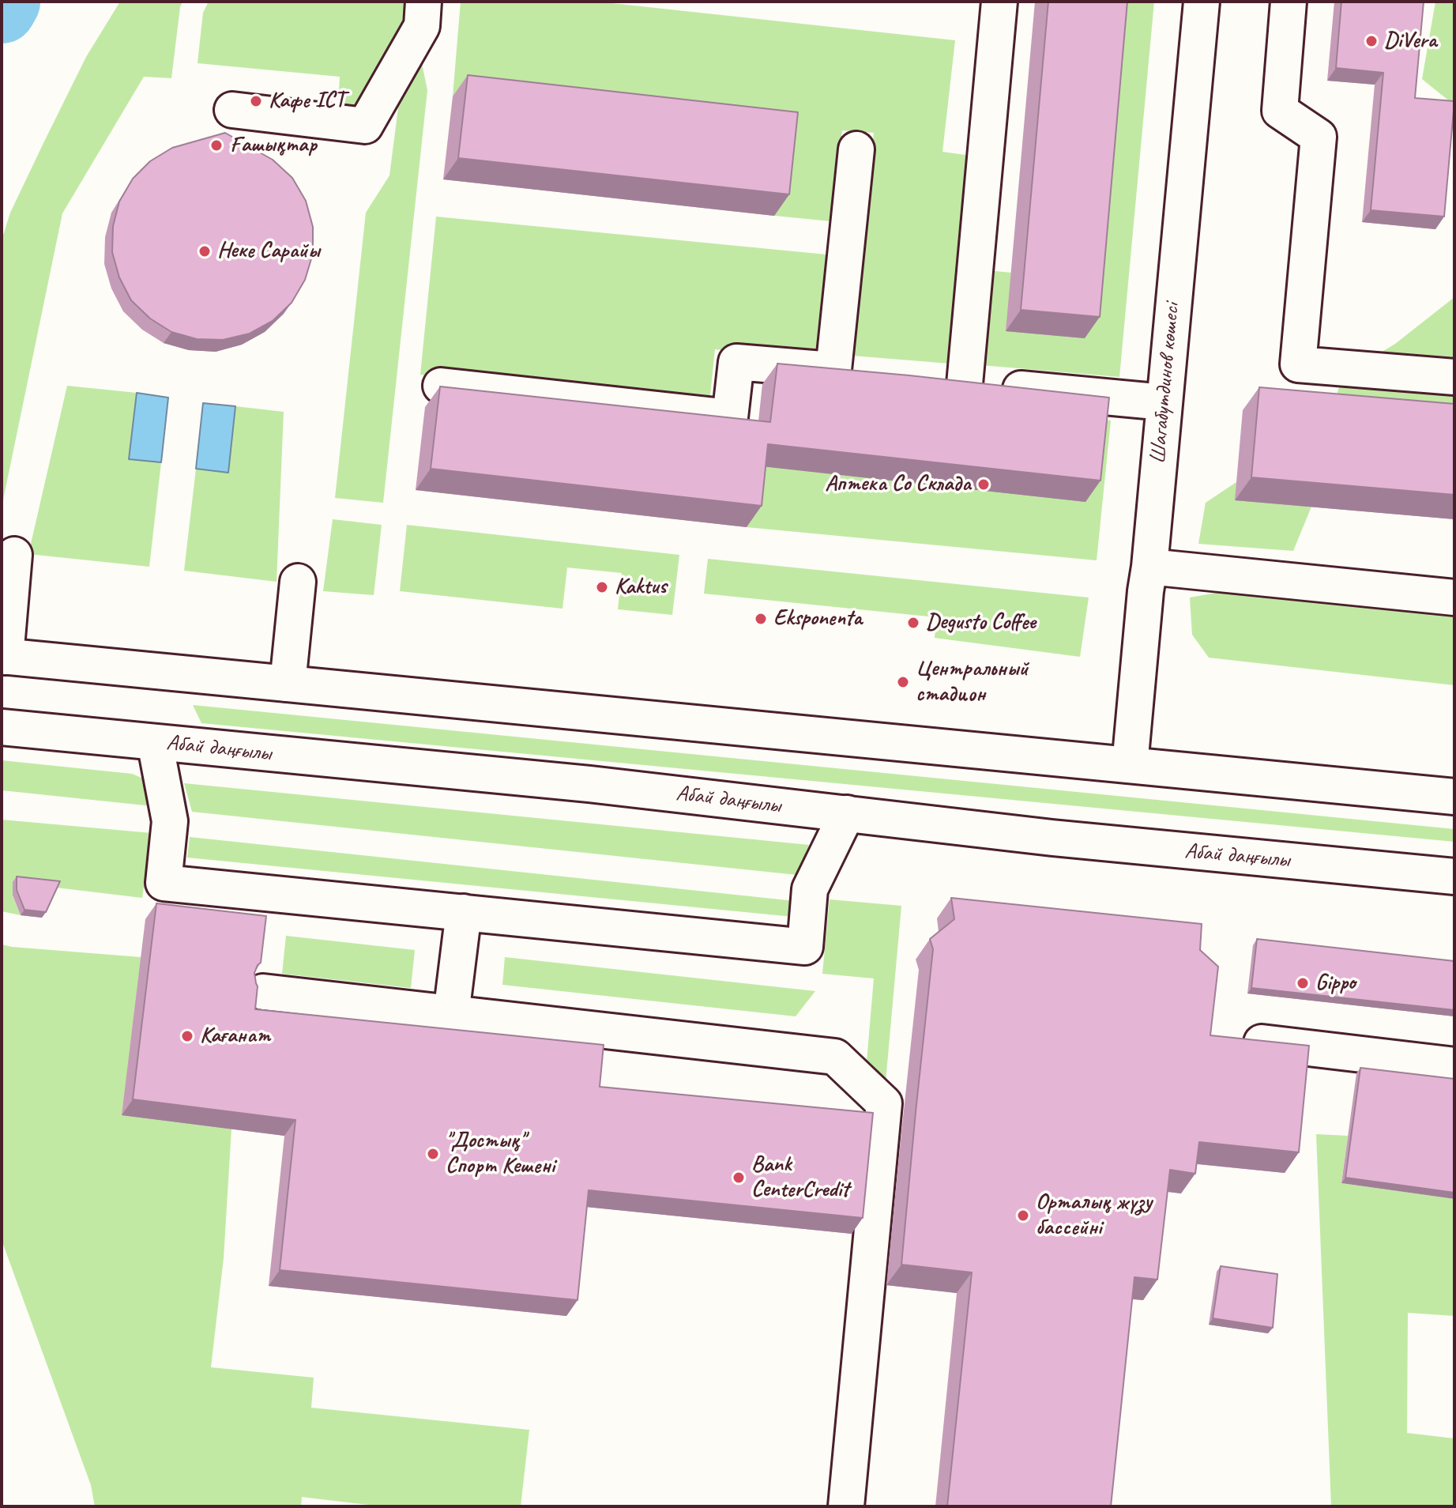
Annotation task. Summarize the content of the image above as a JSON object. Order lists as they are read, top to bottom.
{
  "streets": {
    "main road": ["Шагабутдинов көшесі", "Абай даңғылы"]
  },
  "places": [
    "DiVera",
    "Кафе ICT",
    "Ғашықтар",
    "Неке Сарайы",
    "Аптека Со Склада",
    "Kaktus",
    "Eksponenta",
    "Degusto Coffee",
    "Центральный стадион",
    "Gippo",
    "Кағанат",
    "\"Достық\" Спорт Кешені",
    "Bank CenterCredit",
    "Орталық жүзу бассейні"
  ]
}
